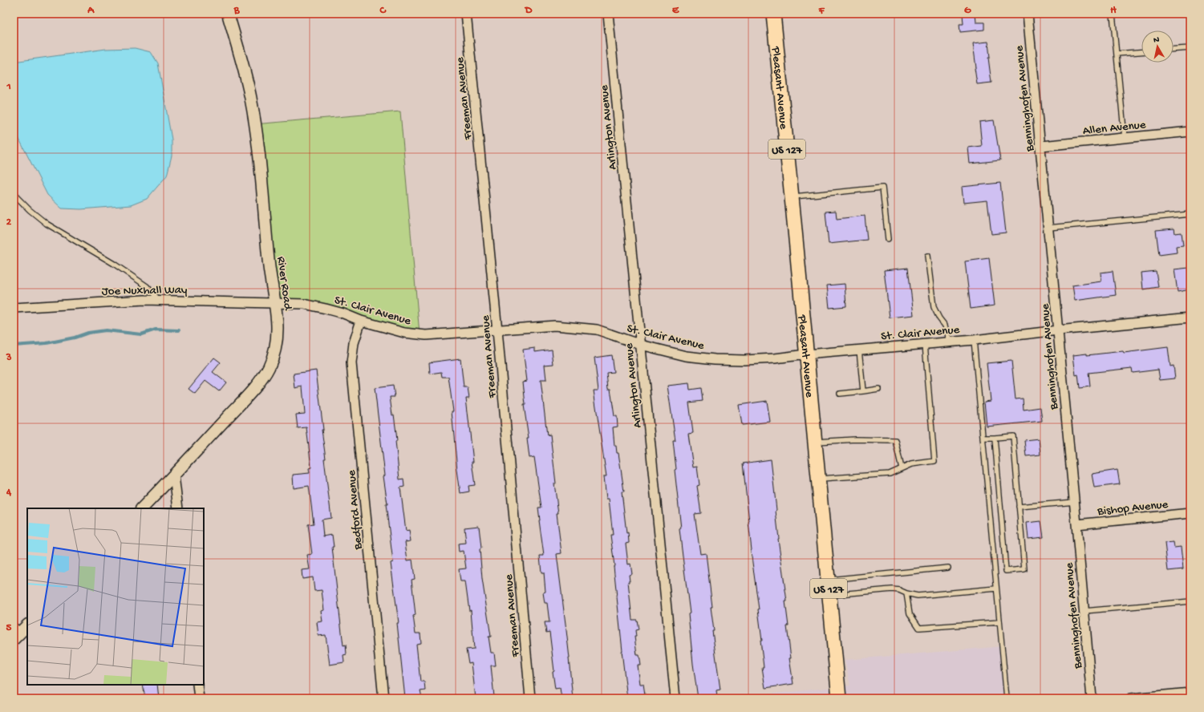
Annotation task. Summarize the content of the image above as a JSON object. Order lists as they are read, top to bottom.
{
  "streets": {
    "main road": ["Pleasant Avenue", "US 127"],
    "street": [
      "Freeman Avenue",
      "Benninghofen Avenue",
      "Allen Avenue",
      "Arlington Avenue",
      "River Road",
      "Joe Nuxhall Way",
      "St. Clair Avenue",
      "Bishop Avenue",
      "Bedford Avenue"
    ]
  },
  "crossings": [
    ["Pleasant Avenue", "St. Clair Avenue"],
    ["Freeman Avenue", "St. Clair Avenue"],
    ["Benninghofen Avenue", "Allen Avenue"],
    ["Benninghofen Avenue", "St. Clair Avenue"],
    ["Benninghofen Avenue", "Bishop Avenue"],
    ["Arlington Avenue", "St. Clair Avenue"],
    ["River Road", "Joe Nuxhall Way"],
    ["River Road", "St. Clair Avenue"],
    ["Joe Nuxhall Way", "St. Clair Avenue"],
    ["St. Clair Avenue", "Bedford Avenue"]
  ],
  "north": "top",
  "grid": {
    "columns": [
      "A",
      "B",
      "C",
      "D",
      "E",
      "F",
      "G",
      "H"
    ],
    "rows": [
      "1",
      "2",
      "3",
      "4",
      "5"
    ]
  }
}
